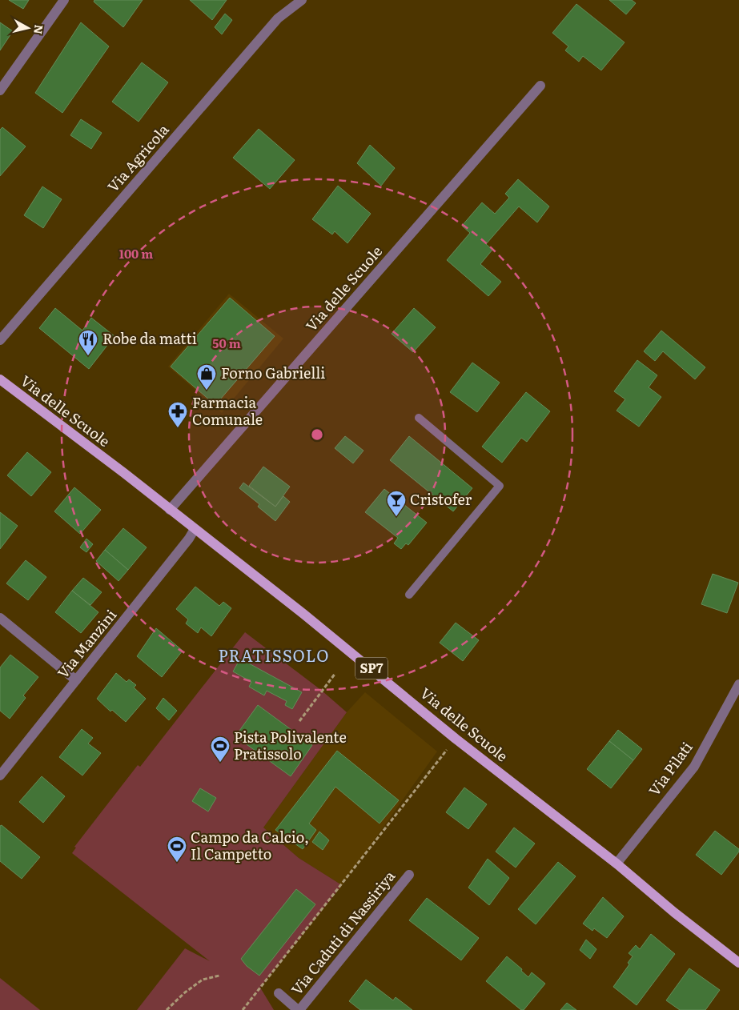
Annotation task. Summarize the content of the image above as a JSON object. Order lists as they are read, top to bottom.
{
  "streets": {
    "main road": ["Via delle Scuole", "SP7"],
    "street": [
      "Via Agricola",
      "Via Manzini",
      "Via Pilati",
      "Via Caduti di Nassiriya"
    ]
  },
  "crossings": [
    ["Via delle Scuole", "Via Manzini"],
    ["Via delle Scuole", "Via Pilati"]
  ],
  "districts": ["PRATISSOLO"],
  "places": {
    "restaurant": ["Robe da matti"],
    "shop": ["Forno Gabrielli"],
    "pharmacy": ["Farmacia Comunale"],
    "bar": ["Cristofer"],
    "sports": ["Pista Polivalente Pratissolo", "Campo da Calcio, Il Campetto"]
  },
  "north": "right",
  "rings": ["100 m", "50 m"]
}
